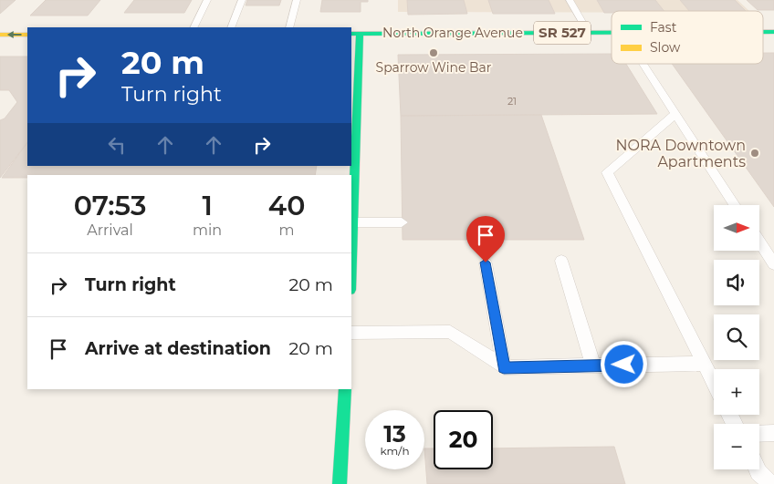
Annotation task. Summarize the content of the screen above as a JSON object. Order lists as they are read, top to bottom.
{
  "streets": {
    "main road": ["North Orange Avenue", "SR 527"]
  },
  "places": ["Sparrow Wine Bar", "NORA Downtown Apartments"],
  "house_numbers": ["21"],
  "legend": ["Fast", "Slow"],
  "north": "right",
  "page": {
    "turn": ["20 m", "Turn right"],
    "eta": [
      "07:53",
      "Arrival",
      "1",
      "min",
      "40",
      "m"
    ],
    "map_buttons": ["+", "−"],
    "list": [
      {
        "name": "Turn right",
        "value": "20 m"
      },
      {
        "name": "Arrive at destination",
        "value": "20 m"
      }
    ],
    "speed": "13 km/h",
    "limit": "20"
  }
}
